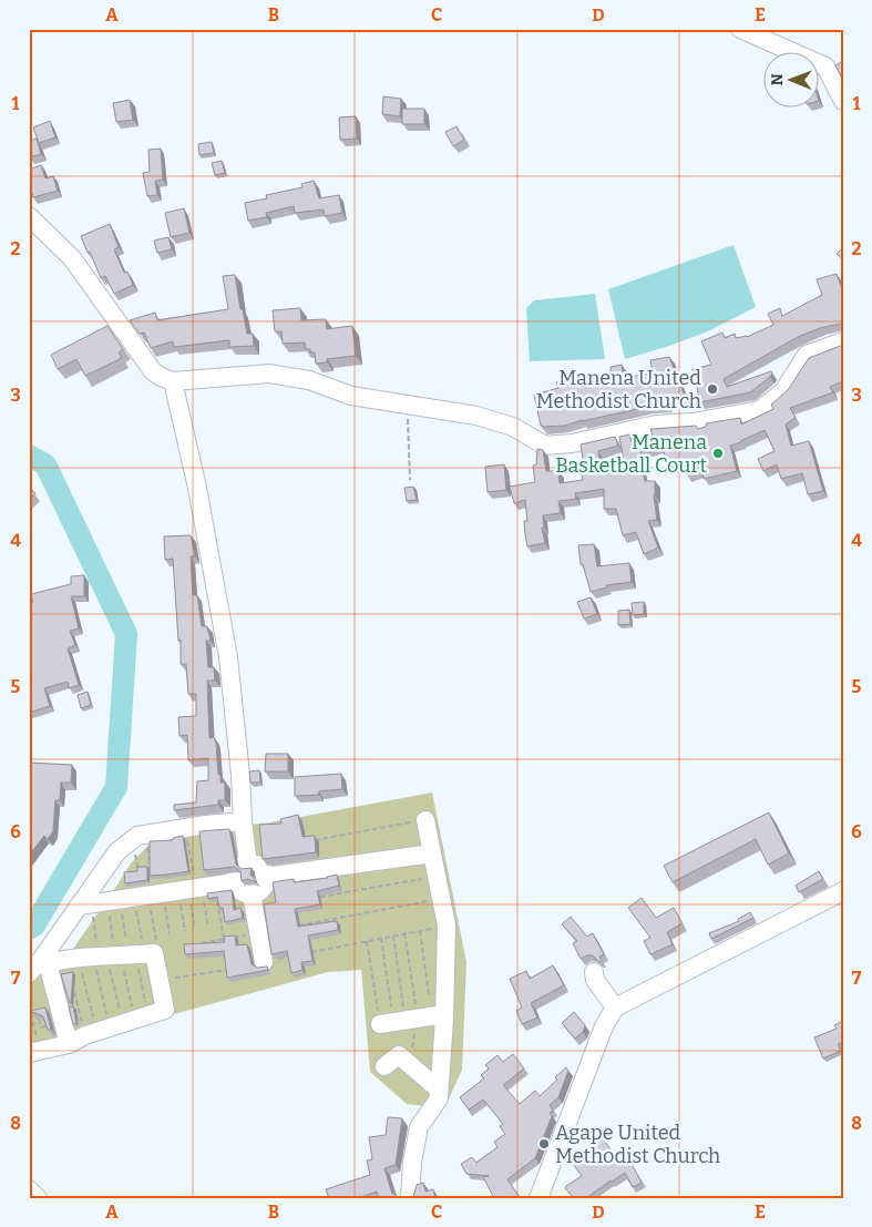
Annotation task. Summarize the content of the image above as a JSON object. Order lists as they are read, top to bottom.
{
  "places": ["Manena United Methodist Church", "Manena Basketball Court", "Agape United Methodist Church"],
  "north": "left",
  "grid": {
    "columns": [
      "A",
      "B",
      "C",
      "D",
      "E"
    ],
    "rows": [
      "1",
      "2",
      "3",
      "4",
      "5",
      "6",
      "7",
      "8"
    ]
  }
}
